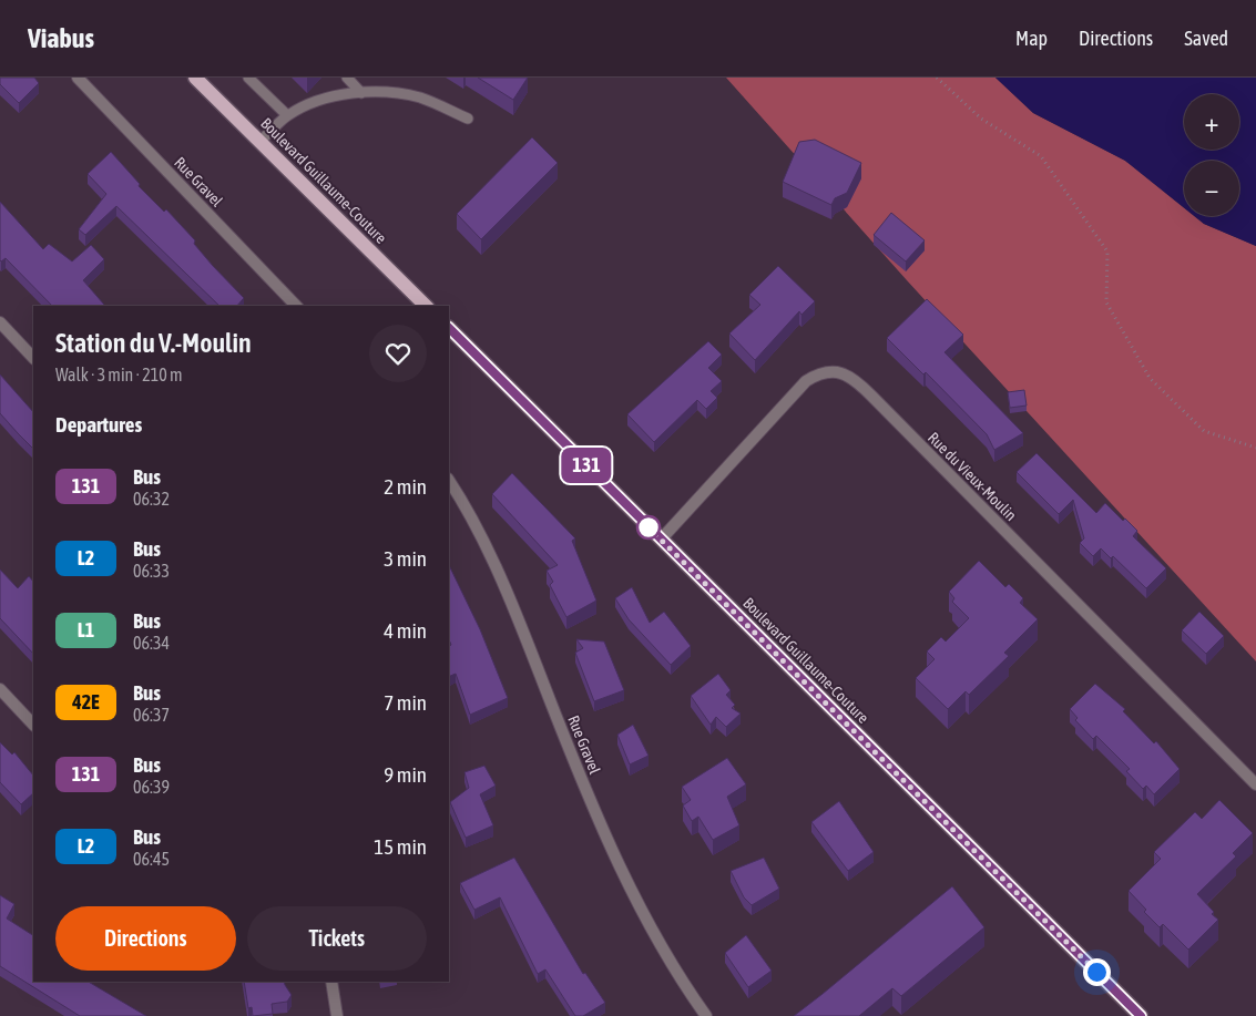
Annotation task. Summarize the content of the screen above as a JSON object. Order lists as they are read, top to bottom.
{
  "streets": {
    "main road": ["Boulevard Guillaume-Couture"],
    "street": ["Rue Gravel", "Rue du Vieux-Moulin"]
  },
  "crossings": [
    ["Boulevard Guillaume-Couture", "Rue du Vieux-Moulin"]
  ],
  "lines": ["bus line 131"],
  "page": {
    "header": "Viabus",
    "nav": ["Map", "Directions", "Saved"],
    "on_map": "131",
    "map_buttons": ["+", "−"],
    "heading": [
      ["Station du V.-Moulin", "Walk · 3 min · 210 m"],
      "Departures"
    ],
    "list": [
      {
        "mark": "131",
        "name": "Bus",
        "note": "06:32",
        "value": "2 min"
      },
      {
        "mark": "L2",
        "name": "Bus",
        "note": "06:33",
        "value": "3 min"
      },
      {
        "mark": "L1",
        "name": "Bus",
        "note": "06:34",
        "value": "4 min"
      },
      {
        "mark": "42E",
        "name": "Bus",
        "note": "06:37",
        "value": "7 min"
      },
      {
        "mark": "131",
        "name": "Bus",
        "note": "06:39",
        "value": "9 min"
      },
      {
        "mark": "L2",
        "name": "Bus",
        "note": "06:45",
        "value": "15 min"
      }
    ],
    "buttons": ["Directions", "Tickets"]
  }
}
